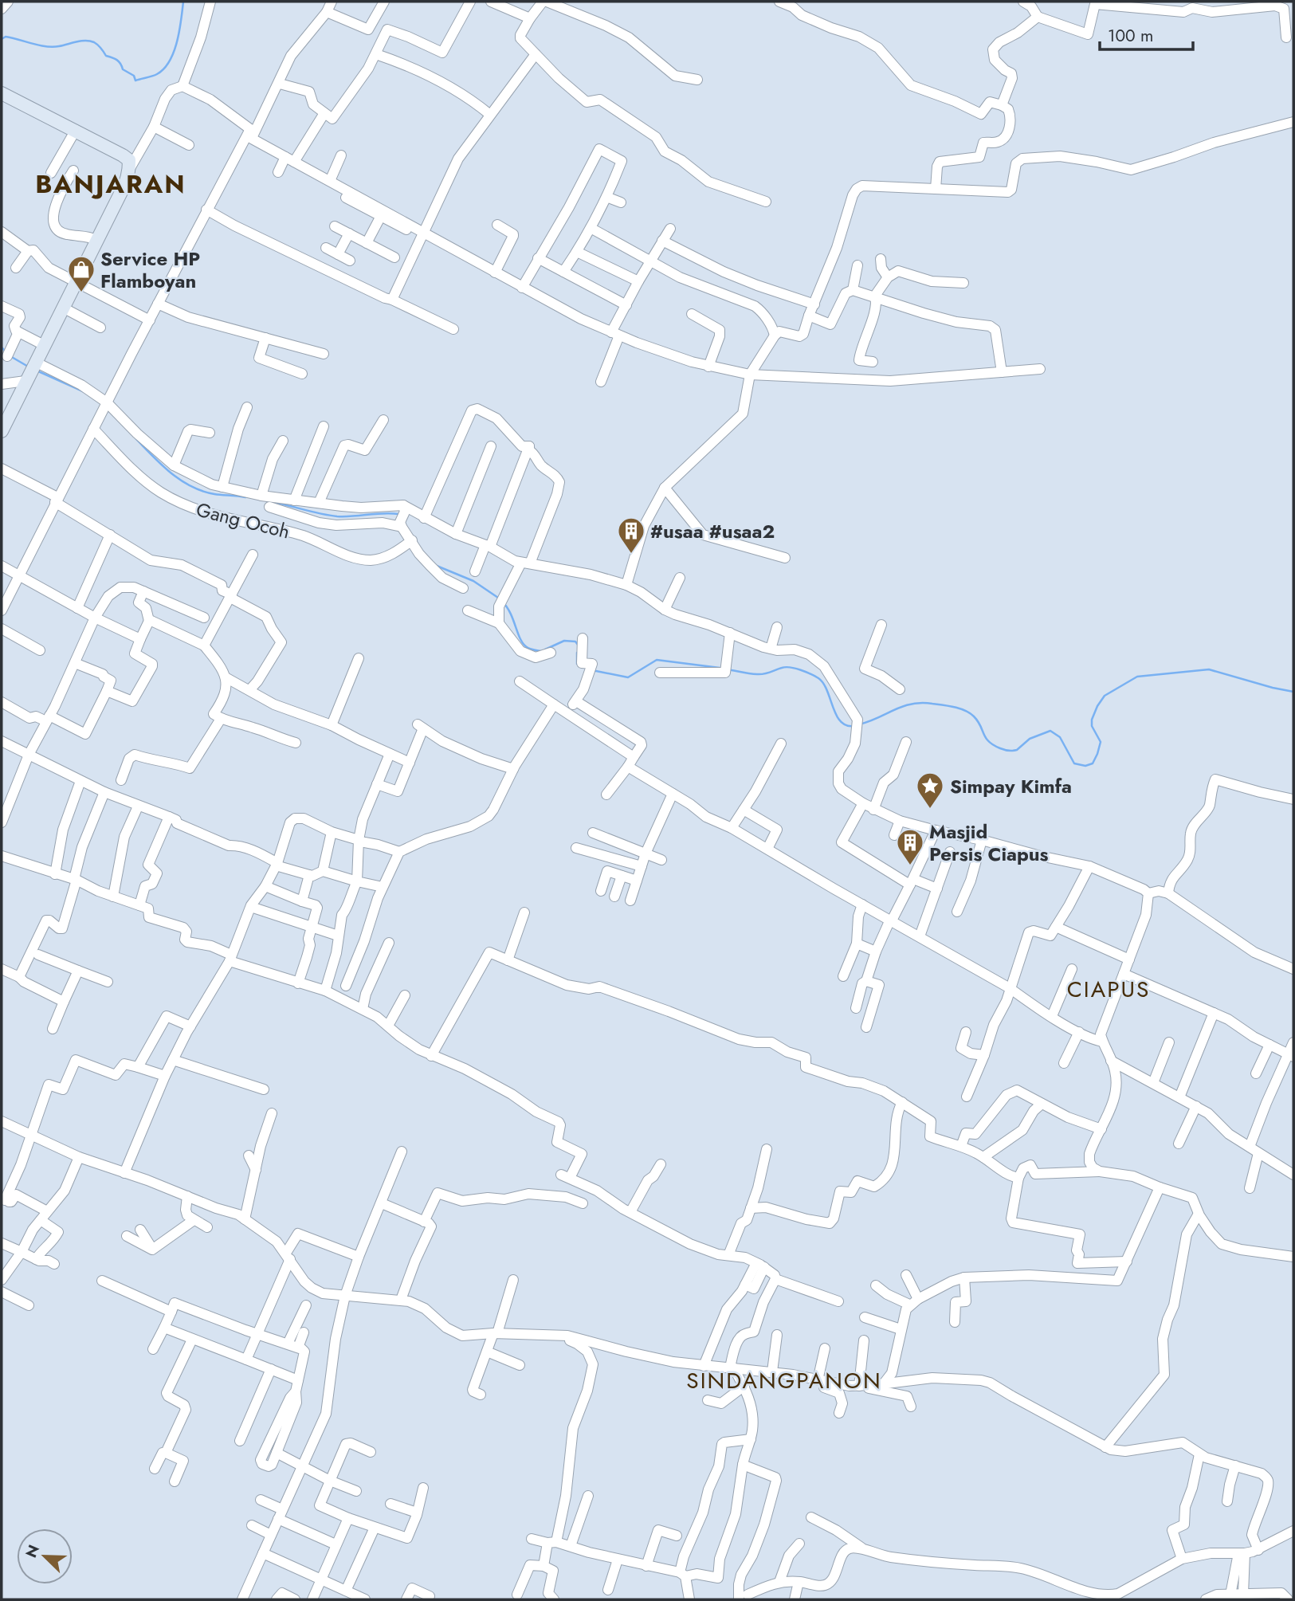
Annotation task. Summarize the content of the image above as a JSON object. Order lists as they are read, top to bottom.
{
  "streets": {
    "street": ["Gang Ocoh"]
  },
  "districts": ["BANJARAN", "CIAPUS", "SINDANGPANON"],
  "places": {
    "shop": ["Service HP Flamboyan"],
    "building": ["#usaa #usaa2", "Masjid Persis Ciapus"],
    "place": ["Simpay Kimfa"]
  },
  "scale_bar": "100 m",
  "north": "top left"
}
